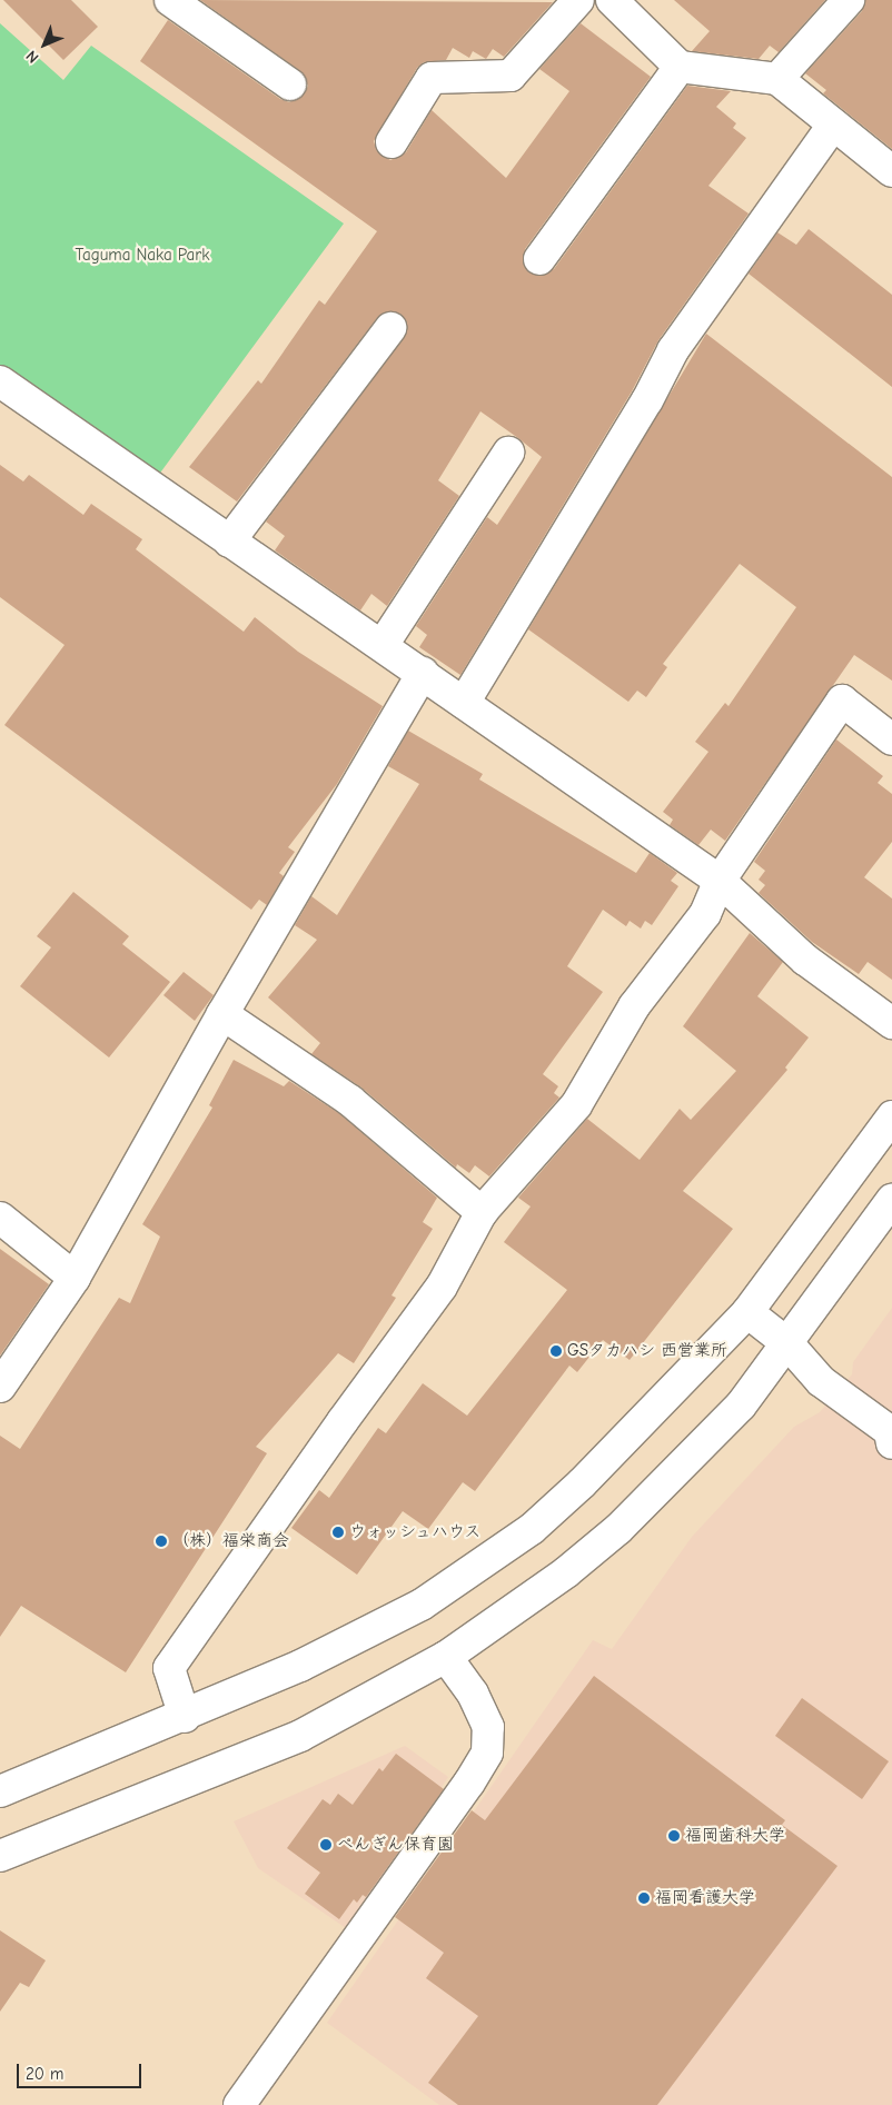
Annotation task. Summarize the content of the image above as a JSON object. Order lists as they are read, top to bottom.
{
  "parks": ["Taguma Naka Park"],
  "places": [
    "GSタカハシ 西営業所",
    "ウォッシュハウス",
    "（株）福栄商会",
    "福岡歯科大学",
    "ぺんぎん保育園",
    "福岡看護大学"
  ],
  "scale_bar": "20 m",
  "north": "bottom left"
}
